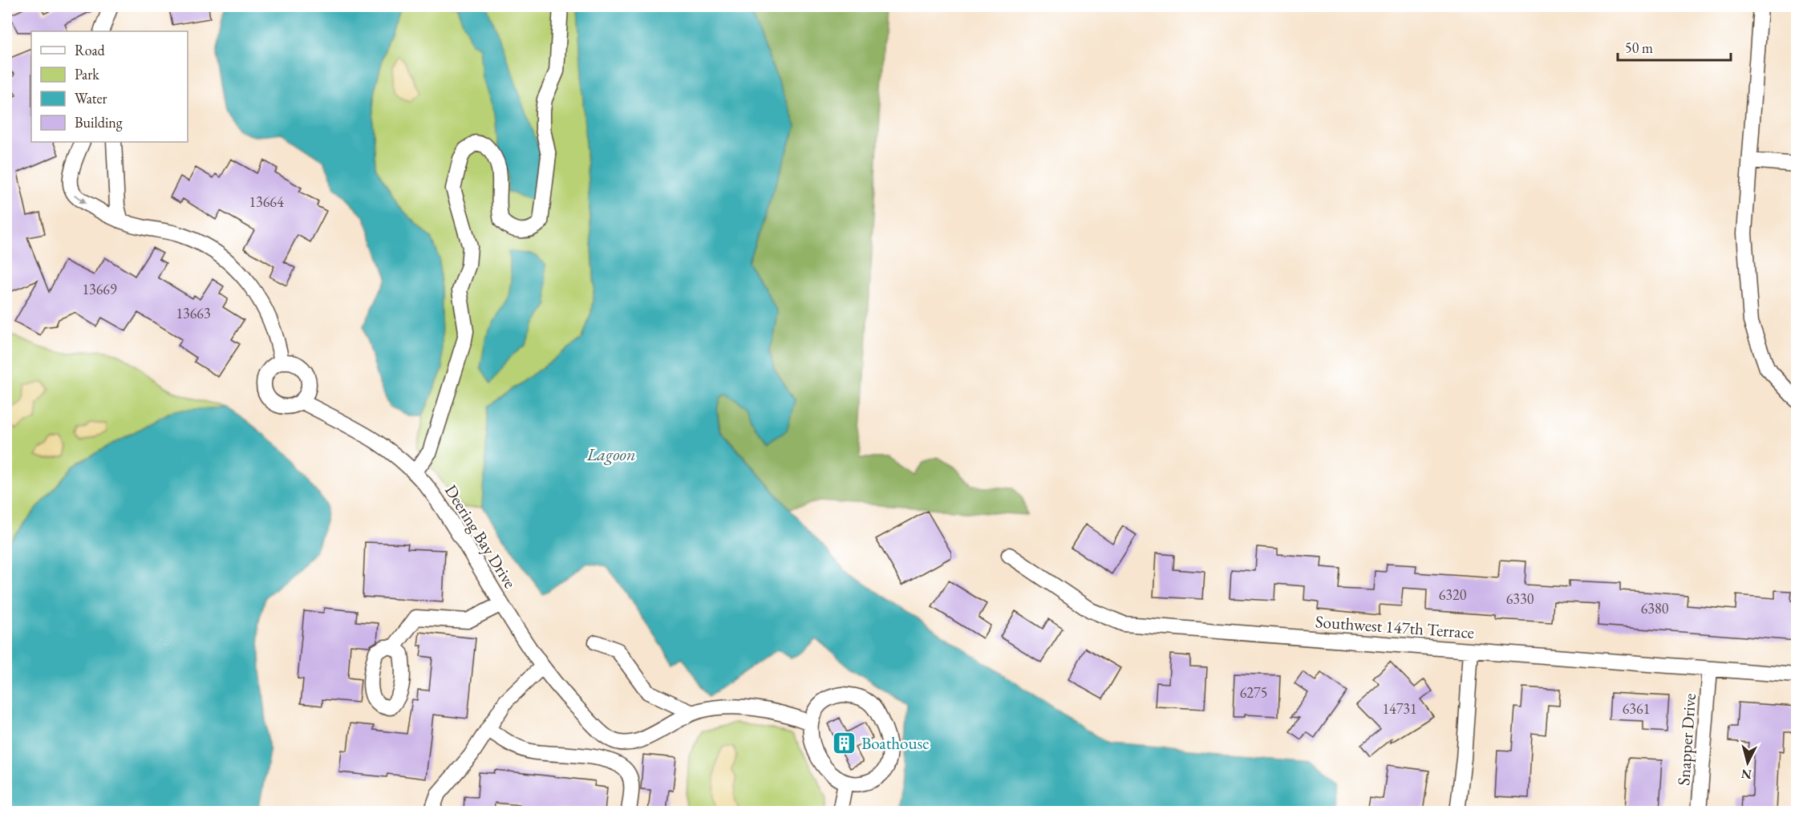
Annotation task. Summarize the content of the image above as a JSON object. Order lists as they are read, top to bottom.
{
  "streets": {
    "street": ["Deering Bay Drive", "Southwest 147th Terrace", "Snapper Drive"]
  },
  "crossings": [
    ["Southwest 147th Terrace", "Snapper Drive"]
  ],
  "water": ["Lagoon"],
  "places": {
    "building": ["Boathouse"]
  },
  "house_numbers": [
    "13664",
    "13669",
    "13663",
    "6320",
    "6330",
    "6380",
    "6275",
    "14731",
    "6361"
  ],
  "legend": [
    "Road",
    "Park",
    "Water",
    "Building"
  ],
  "scale_bar": "50 m",
  "north": "bottom"
}
